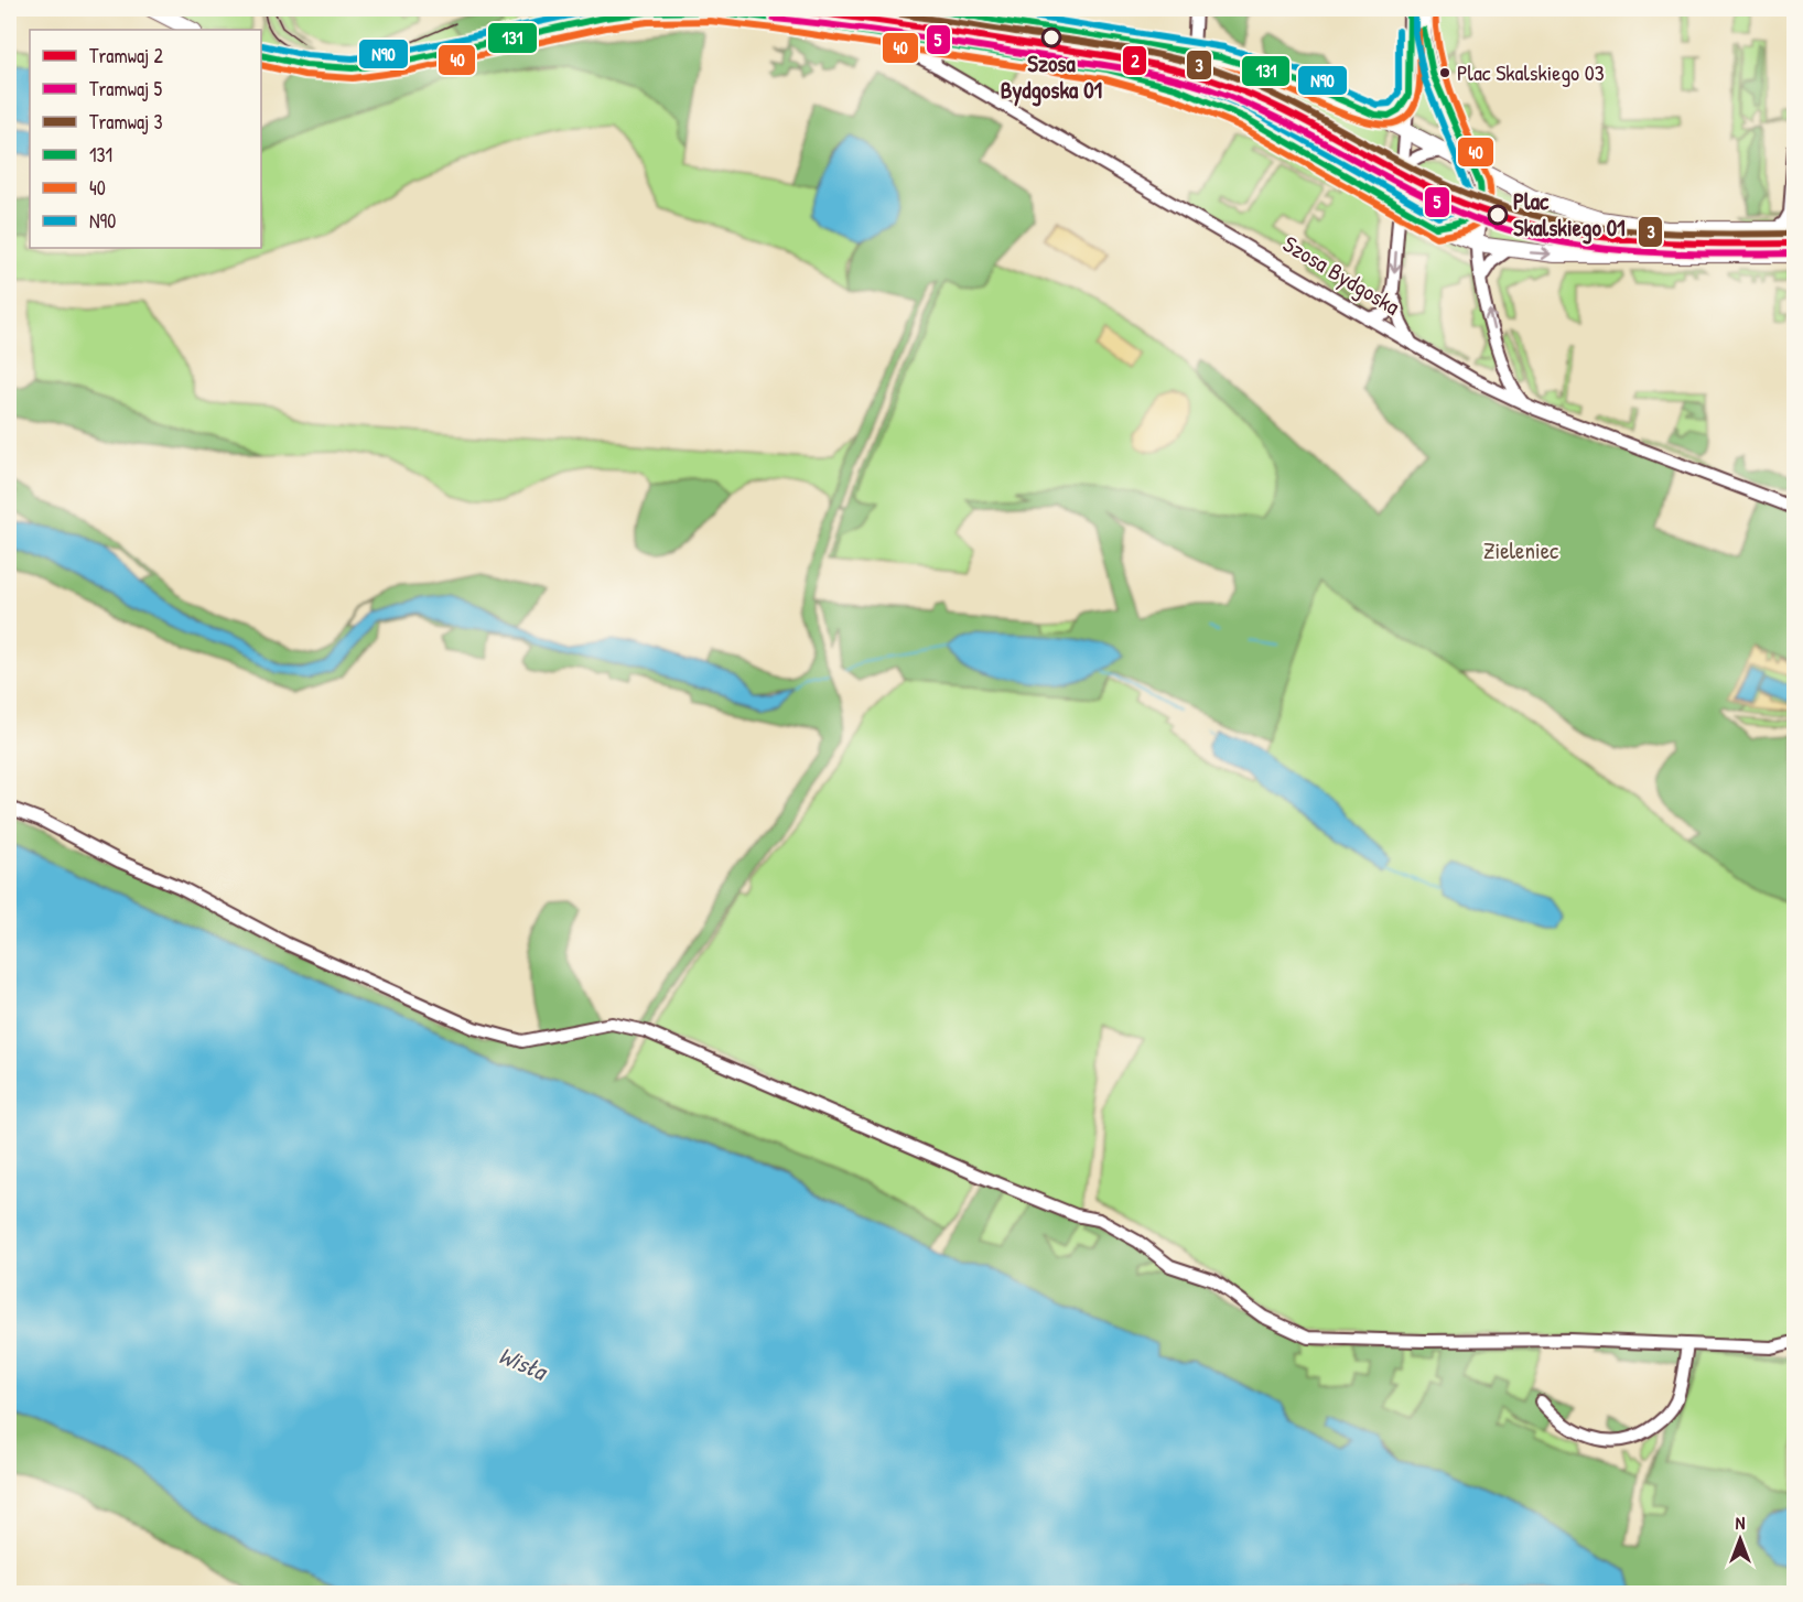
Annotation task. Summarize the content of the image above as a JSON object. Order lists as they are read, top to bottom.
{
  "streets": {
    "main road": ["Szosa Bydgoska"]
  },
  "water": ["Wisła"],
  "parks": ["Zieleniec"],
  "places": ["Szosa Bydgoska 01", "Plac Skalskiego 03", "Plac Skalskiego 01"],
  "lines": [
    "tram line 2",
    "tram line 3",
    "transit line 131",
    "transit line 40",
    "transit line N90",
    "tram line 5"
  ],
  "legend": [
    "Tramwaj 2",
    "Tramwaj 5",
    "Tramwaj 3",
    "131",
    "40",
    "N90"
  ],
  "north": "top"
}
